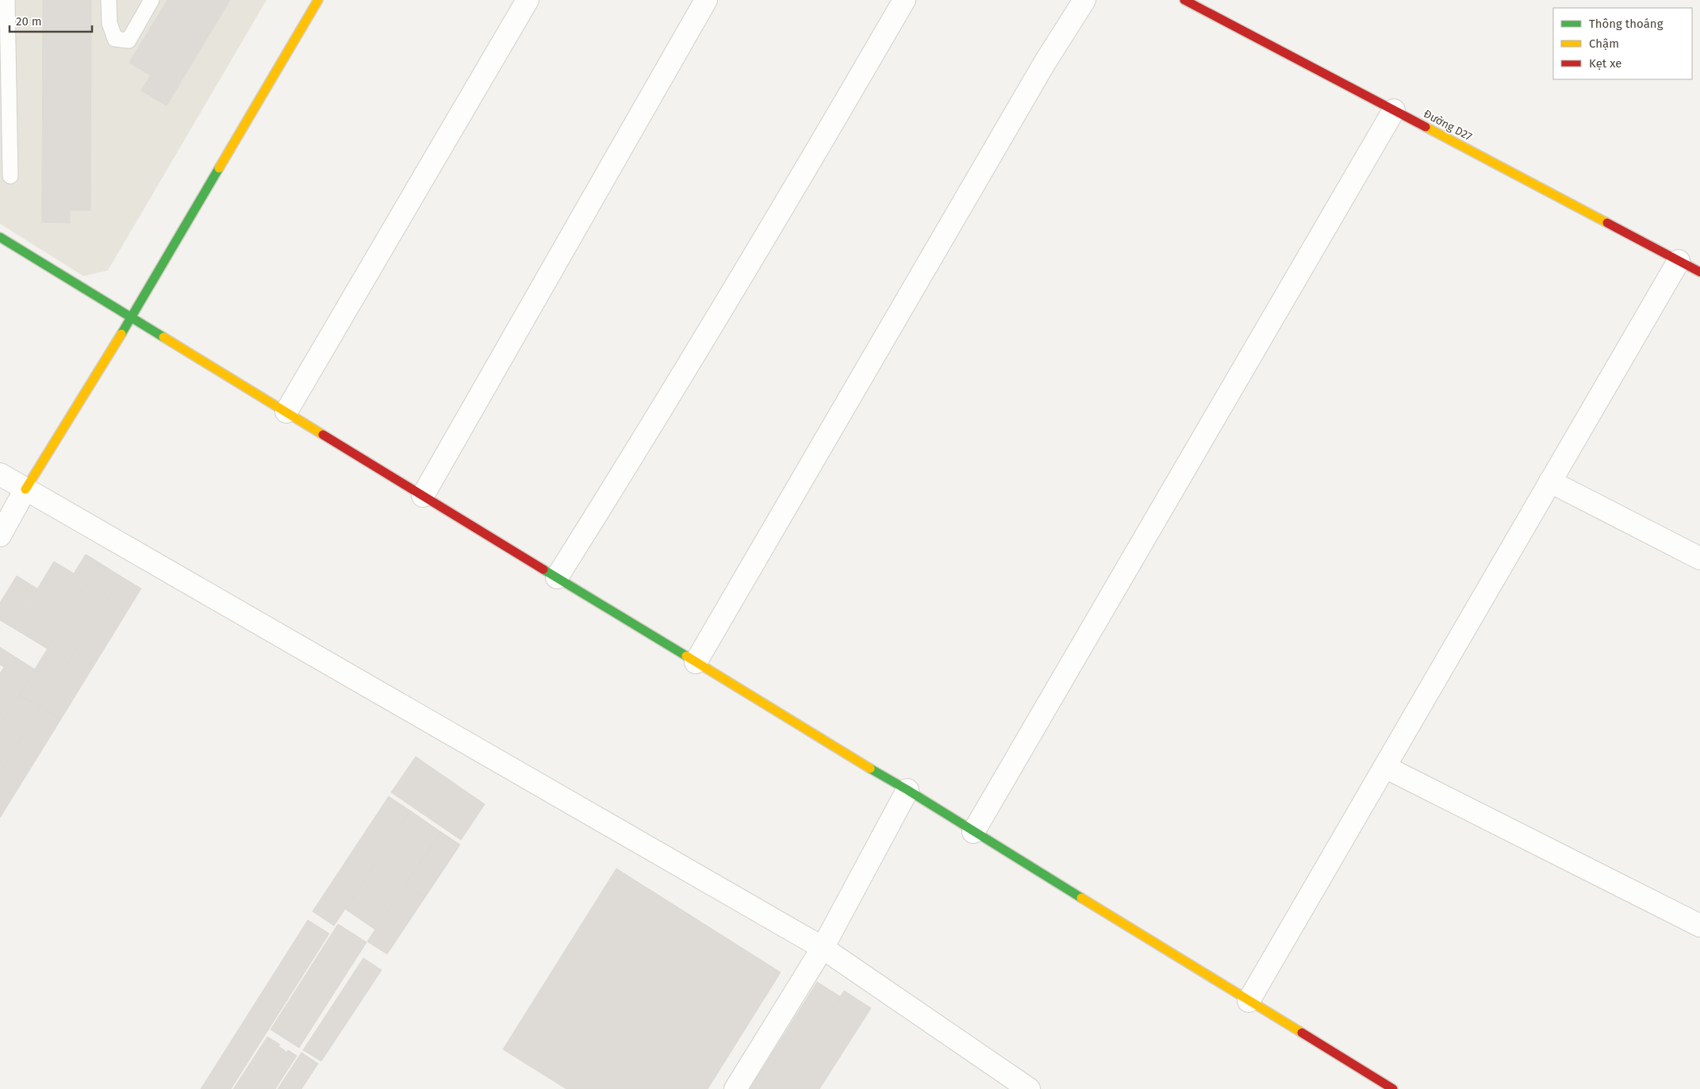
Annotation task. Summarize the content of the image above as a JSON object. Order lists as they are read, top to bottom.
{
  "streets": {
    "street": ["Đường D27"]
  },
  "legend": ["Thông thoáng", "Chậm", "Kẹt xe"],
  "scale_bar": "20 m"
}
